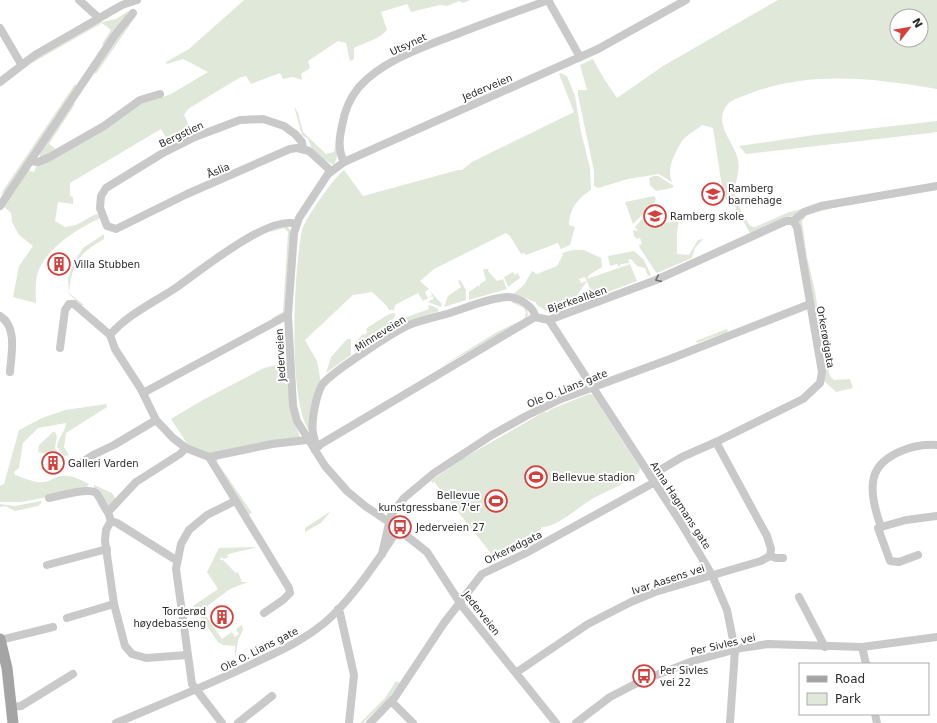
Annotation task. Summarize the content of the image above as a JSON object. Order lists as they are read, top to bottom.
{
  "streets": {
    "street": [
      "Utsynet",
      "Jederveien",
      "Bergstien",
      "Åslia",
      "Bjerkeallèen",
      "Minneveien",
      "Orkerødgata",
      "Ole O. Lians gate",
      "Anna Hagmans gate",
      "Ivar Aasens vei",
      "Per Sivles vei"
    ]
  },
  "crossings": [
    ["Utsynet", "Jederveien"],
    ["Jederveien", "Bjerkeallèen"],
    ["Jederveien", "Minneveien"],
    ["Jederveien", "Orkerødgata"],
    ["Jederveien", "Ole O. Lians gate"],
    ["Jederveien", "Ivar Aasens vei"],
    ["Bergstien", "Åslia"],
    ["Bjerkeallèen", "Minneveien"],
    ["Bjerkeallèen", "Orkerødgata"],
    ["Bjerkeallèen", "Anna Hagmans gate"],
    ["Orkerødgata", "Ole O. Lians gate"],
    ["Orkerødgata", "Anna Hagmans gate"],
    ["Ole O. Lians gate", "Anna Hagmans gate"],
    ["Anna Hagmans gate", "Ivar Aasens vei"],
    ["Anna Hagmans gate", "Per Sivles vei"]
  ],
  "one_way": ["Bjerkeallèen"],
  "places": {
    "school or university": ["Ramberg barnehage", "Ramberg skole"],
    "building": ["Villa Stubben", "Galleri Varden", "Torderød høydebasseng"],
    "sports": ["Bellevue stadion", "Bellevue kunstgressbane 7'er"],
    "bus stop": ["Jederveien 27", "Per Sivles vei 22"]
  },
  "legend": ["Road", "Park"],
  "north": "top right"
}
